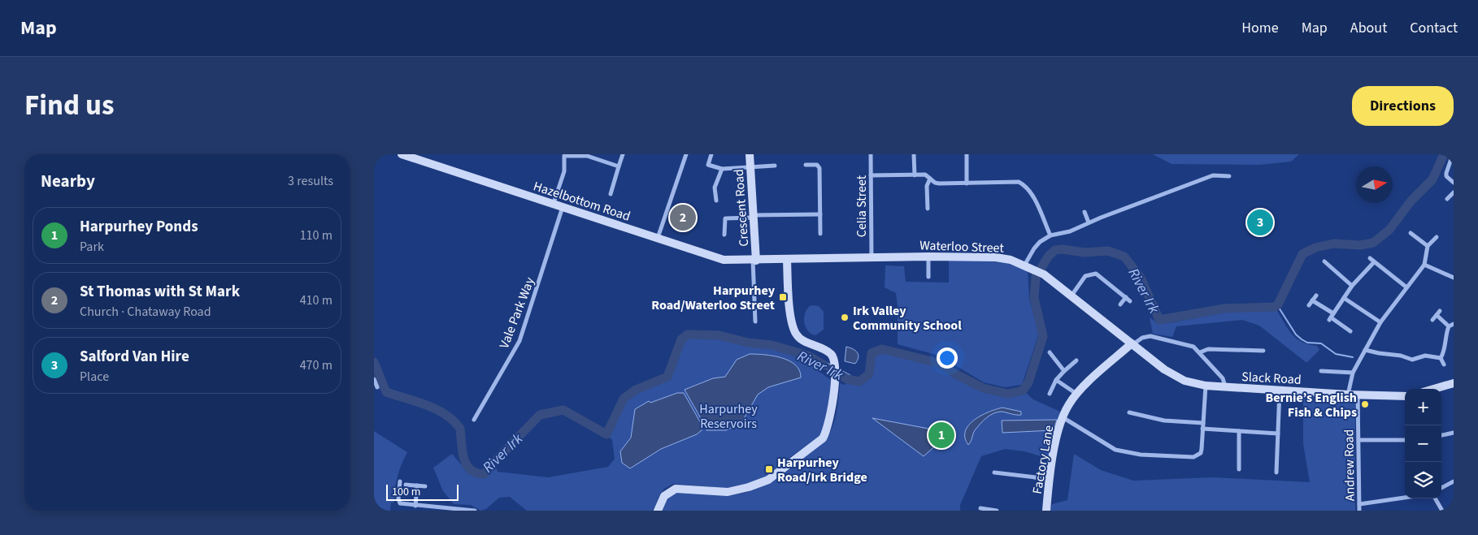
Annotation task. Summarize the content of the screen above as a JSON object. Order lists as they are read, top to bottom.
{
  "streets": {
    "street": [
      "Hazelbottom Road",
      "Celia Street",
      "Crescent Road",
      "Waterloo Street",
      "Vale Park Way",
      "Slack Road",
      "Factory Lane",
      "Andrew Road"
    ]
  },
  "crossings": [
    ["Hazelbottom Road", "Crescent Road"],
    ["Hazelbottom Road", "Waterloo Street"],
    ["Hazelbottom Road", "Vale Park Way"],
    ["Celia Street", "Waterloo Street"],
    ["Crescent Road", "Waterloo Street"],
    ["Waterloo Street", "Slack Road"],
    ["Waterloo Street", "Factory Lane"],
    ["Slack Road", "Factory Lane"],
    ["Slack Road", "Andrew Road"]
  ],
  "water": ["River Irk"],
  "parks": ["Harpurhey Reservoirs"],
  "places": {
    "transit": ["Harpurhey Road/Waterloo Street", "Harpurhey Road/Irk Bridge"],
    "other": ["Irk Valley Community School", "Bernie’s English Fish & Chips"]
  },
  "scale_bar": "100 m",
  "north": "right",
  "page": {
    "header": "Map",
    "nav": [
      "Home",
      "Map",
      "About",
      "Contact"
    ],
    "title": "Find us",
    "buttons": "Directions",
    "heading": ["Nearby", "3 results"],
    "pins": ["2", "3", "1"],
    "list": [
      {
        "mark": "1",
        "name": "Harpurhey Ponds",
        "note": "Park",
        "value": "110 m"
      },
      {
        "mark": "2",
        "name": "St Thomas with St Mark",
        "note": "Church · Chataway Road",
        "value": "410 m"
      },
      {
        "mark": "3",
        "name": "Salford Van Hire",
        "note": "Place",
        "value": "470 m"
      }
    ],
    "map_buttons": ["+", "−"],
    "scale": "100 m"
  }
}
